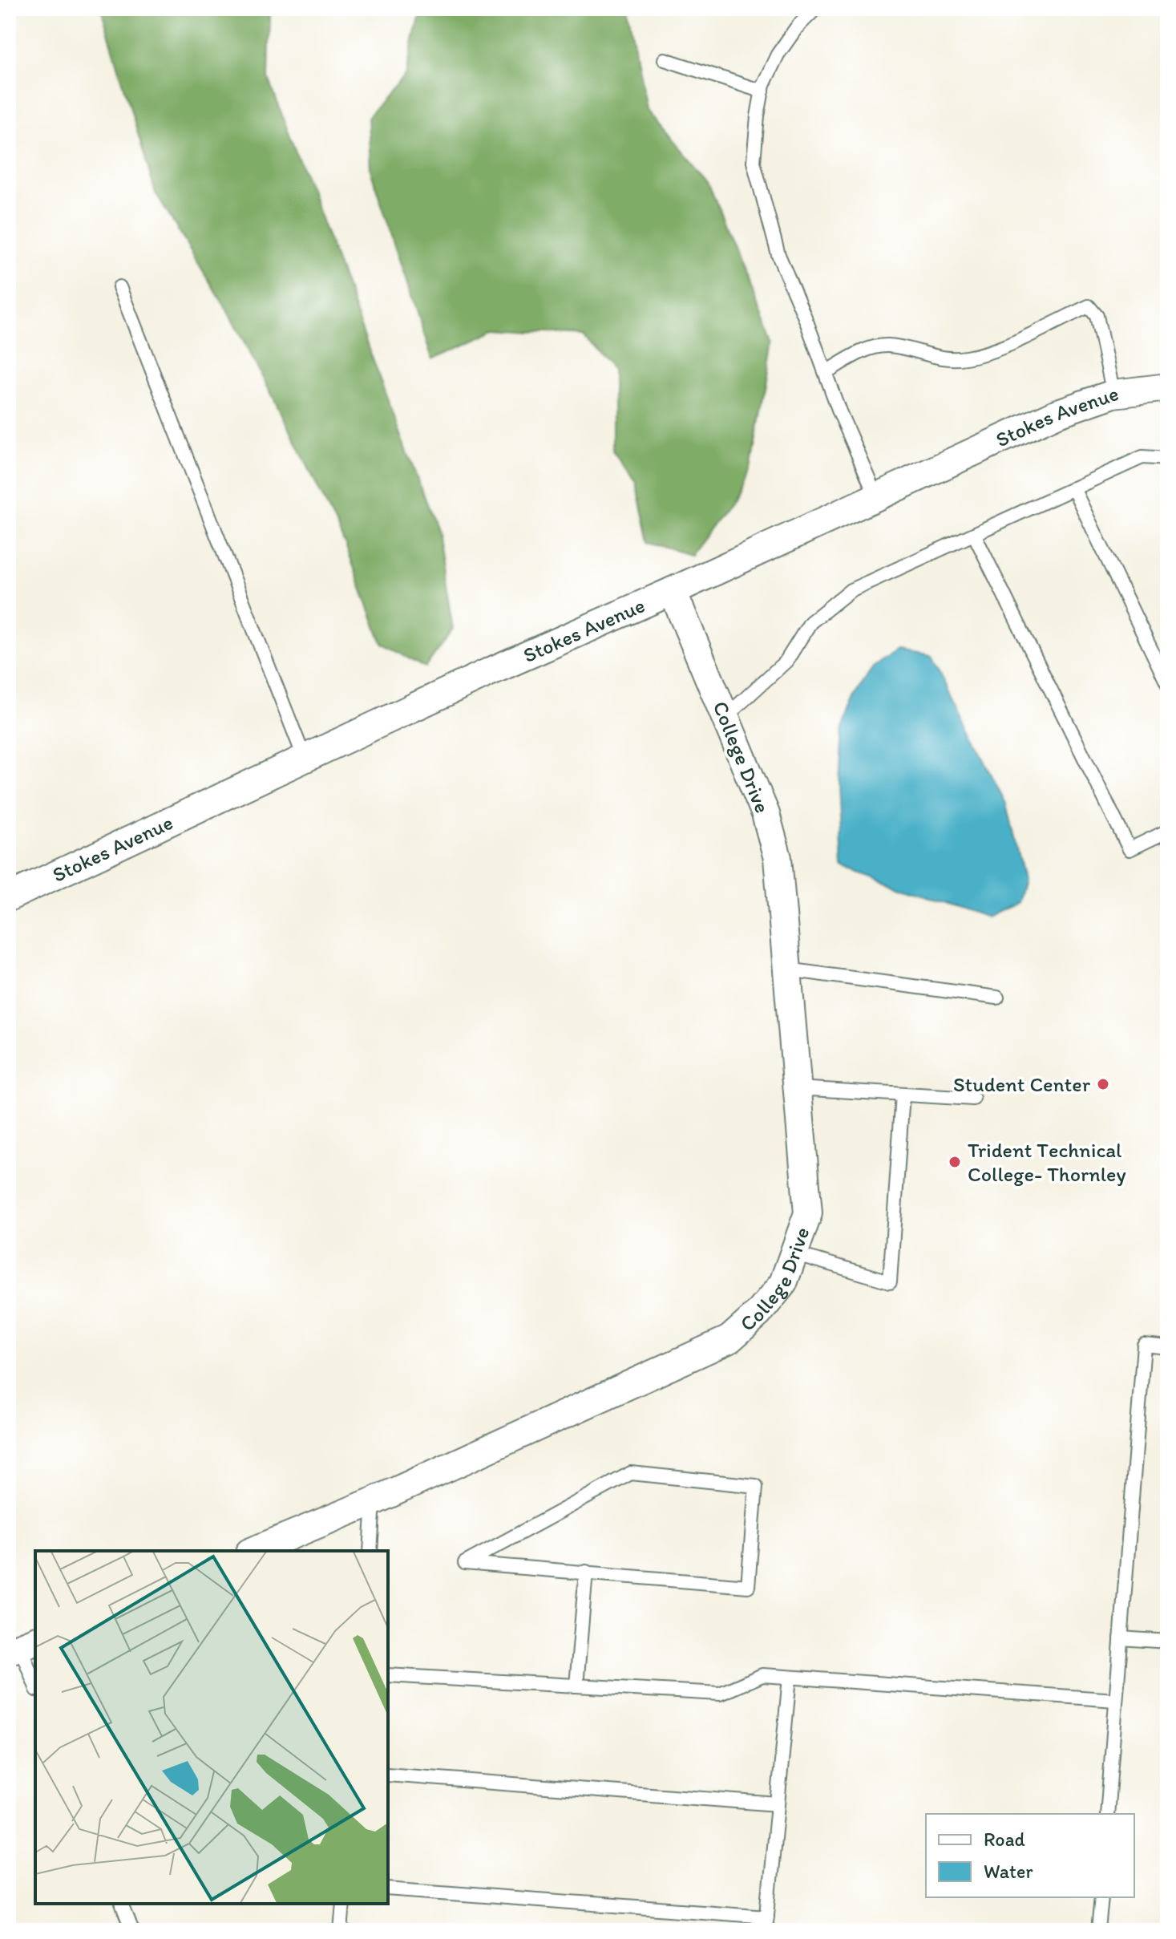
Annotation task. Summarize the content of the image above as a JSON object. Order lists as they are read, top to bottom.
{
  "streets": {
    "street": ["Stokes Avenue", "College Drive"]
  },
  "crossings": [
    ["Stokes Avenue", "College Drive"]
  ],
  "places": ["Student Center", "Trident Technical College- Thornley"],
  "legend": ["Road", "Water"]
}
